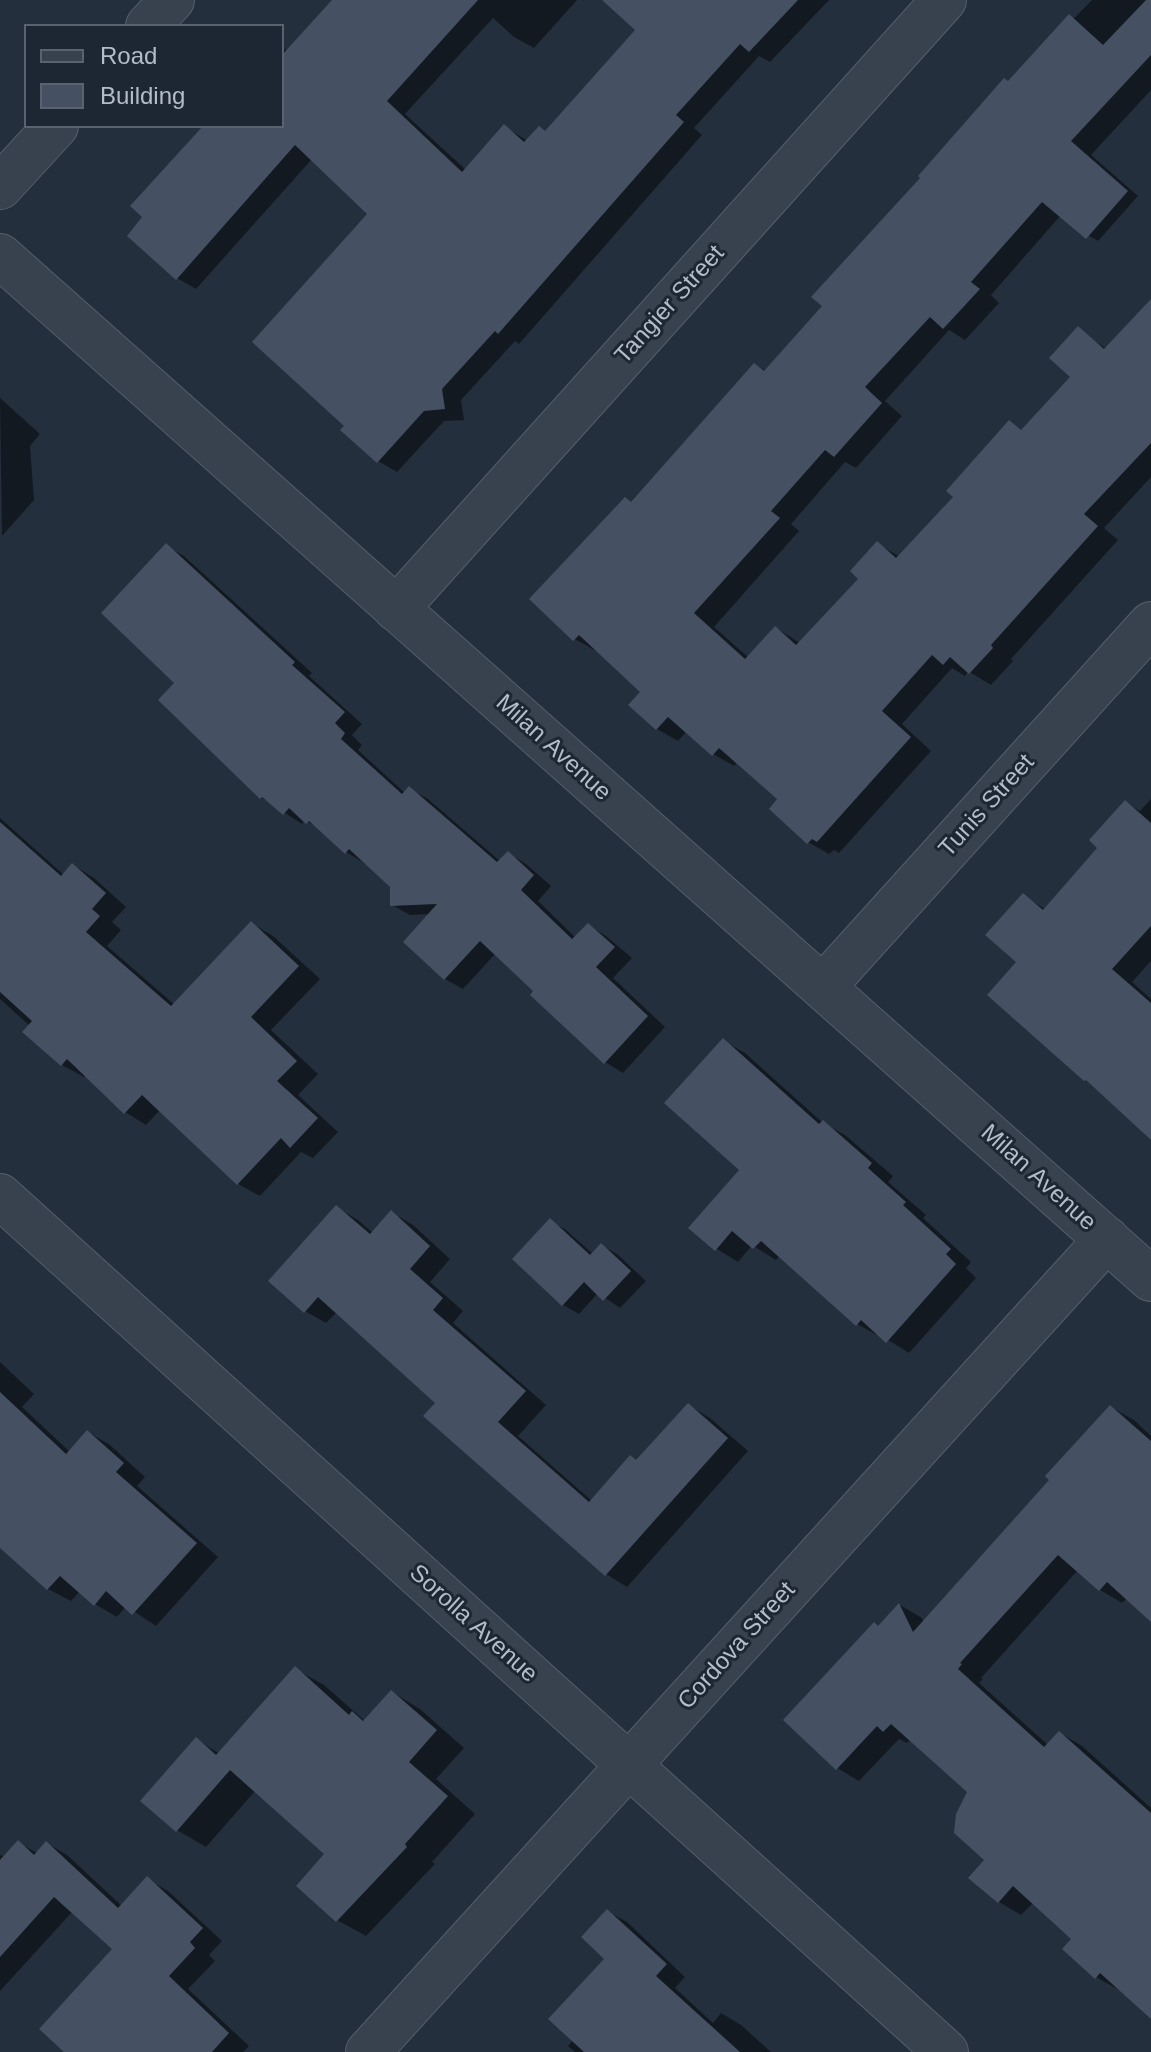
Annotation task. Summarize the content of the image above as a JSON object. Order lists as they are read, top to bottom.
{
  "streets": {
    "street": [
      "Tangier Street",
      "Milan Avenue",
      "Tunis Street",
      "Sorolla Avenue",
      "Cordova Street"
    ]
  },
  "crossings": [
    ["Tangier Street", "Milan Avenue"],
    ["Milan Avenue", "Tunis Street"],
    ["Milan Avenue", "Cordova Street"],
    ["Sorolla Avenue", "Cordova Street"]
  ],
  "legend": ["Road", "Building"]
}
